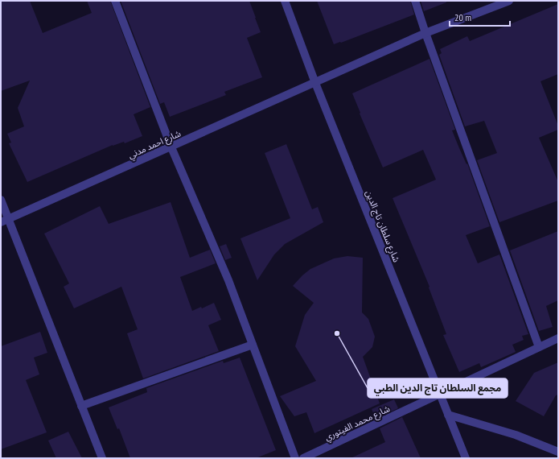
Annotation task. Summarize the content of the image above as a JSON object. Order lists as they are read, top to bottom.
{
  "streets": {
    "street": ["شارع احمد مدني", "شارع سلطان تاج الدين", "شارع محمد الفيتوري"]
  },
  "crossings": [
    ["شارع احمد مدني", "شارع سلطان تاج الدين"],
    ["شارع سلطان تاج الدين", "شارع محمد الفيتوري"]
  ],
  "places": ["مجمع السلطان تاج الدين الطبي"],
  "scale_bar": "20 m"
}
